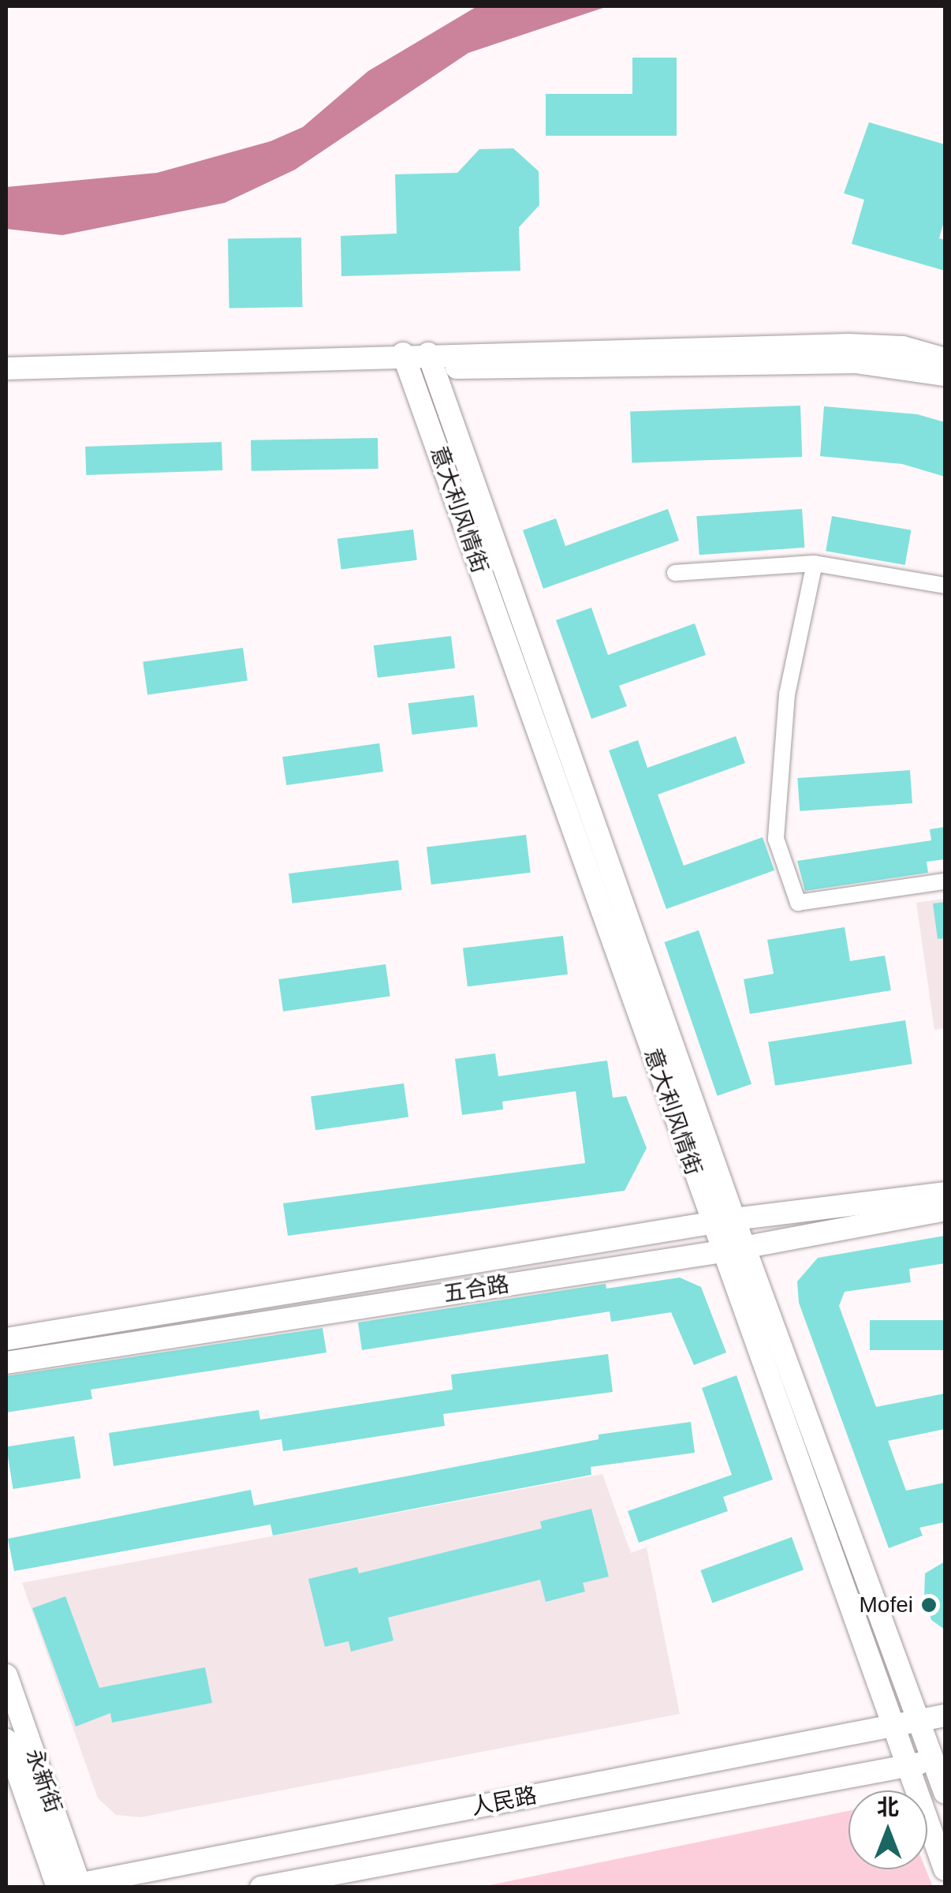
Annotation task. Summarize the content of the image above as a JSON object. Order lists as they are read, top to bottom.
{
  "streets": {
    "street": [
      "意大利风情街",
      "五合路",
      "永新街",
      "人民路"
    ]
  },
  "crossings": [
    ["意大利风情街", "五合路"],
    ["意大利风情街", "人民路"],
    ["永新街", "人民路"]
  ],
  "places": ["Mofei"],
  "north": "top"
}
